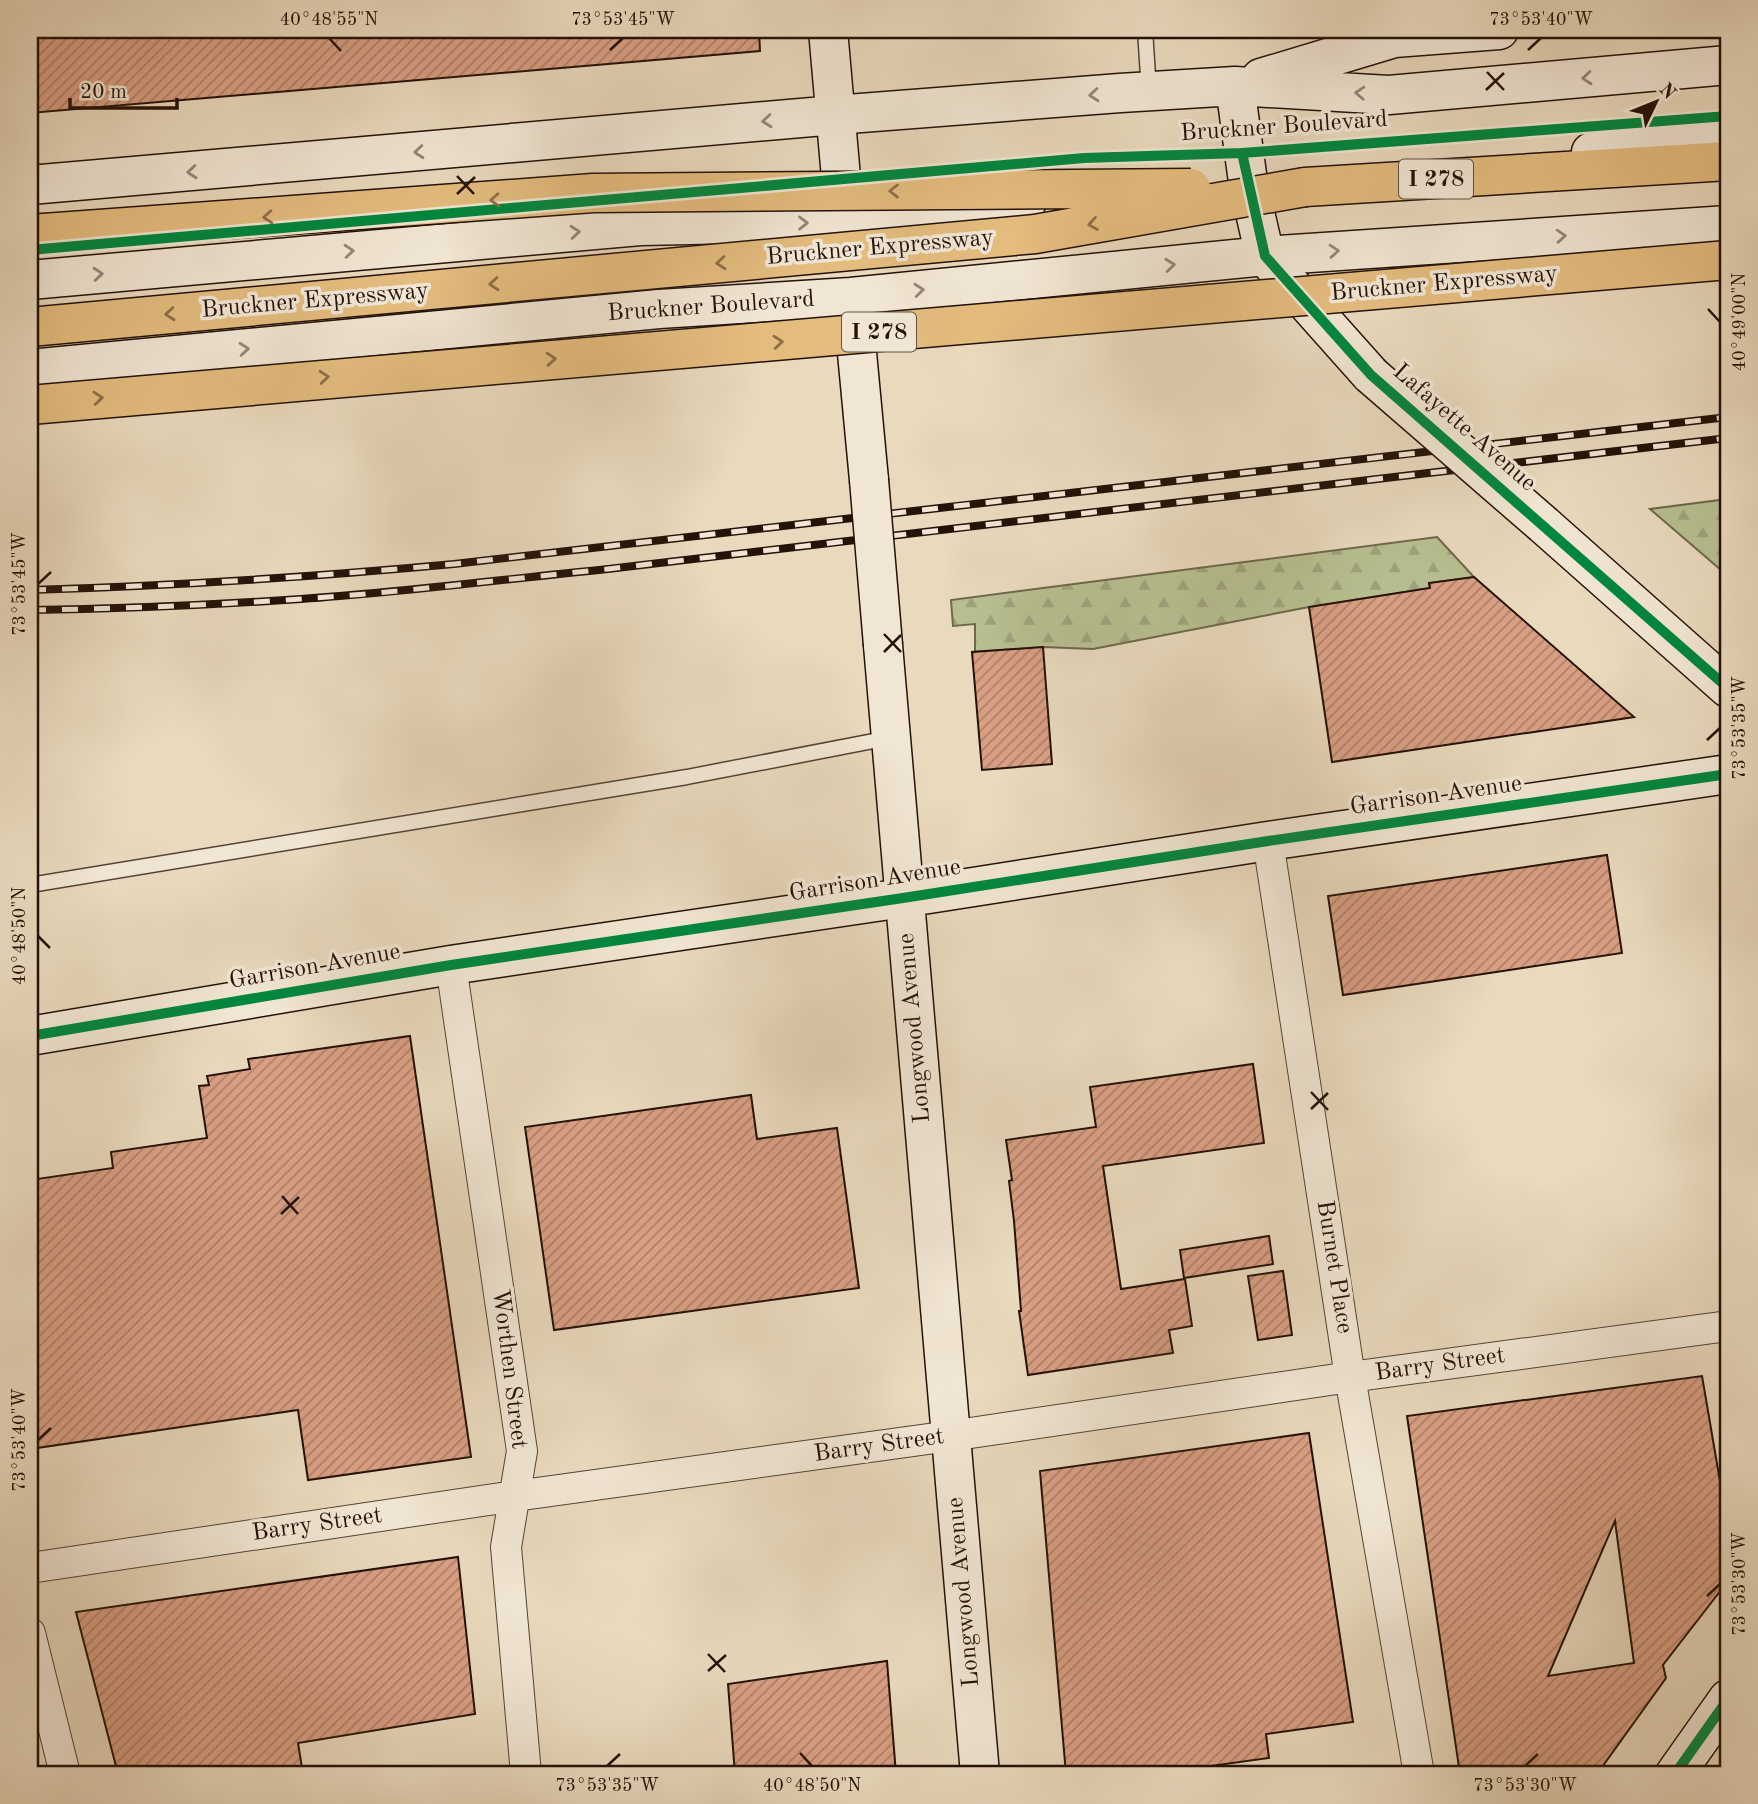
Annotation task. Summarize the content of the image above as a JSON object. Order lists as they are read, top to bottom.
{
  "streets": {
    "highway": ["I 278", "Bruckner Expressway"],
    "main road": [
      "Bruckner Boulevard",
      "Lafayette Avenue",
      "Garrison Avenue",
      "Longwood Avenue"
    ],
    "street": ["Burnet Place", "Barry Street", "Worthen Street"]
  },
  "crossings": [
    ["Bruckner Boulevard", "Lafayette Avenue"],
    ["Bruckner Boulevard", "Longwood Avenue"],
    ["Garrison Avenue", "Longwood Avenue"],
    ["Garrison Avenue", "Burnet Place"],
    ["Garrison Avenue", "Worthen Street"],
    ["Longwood Avenue", "Barry Street"],
    ["Burnet Place", "Barry Street"],
    ["Barry Street", "Worthen Street"]
  ],
  "scale_bar": "20 m",
  "north": "top right",
  "coordinates": [
    "40°48'55\"N",
    "73°53'45\"W",
    "73°53'40\"W",
    "40°49'00\"N",
    "73°53'35\"W",
    "40°48'50\"N",
    "73°53'30\"W"
  ]
}
